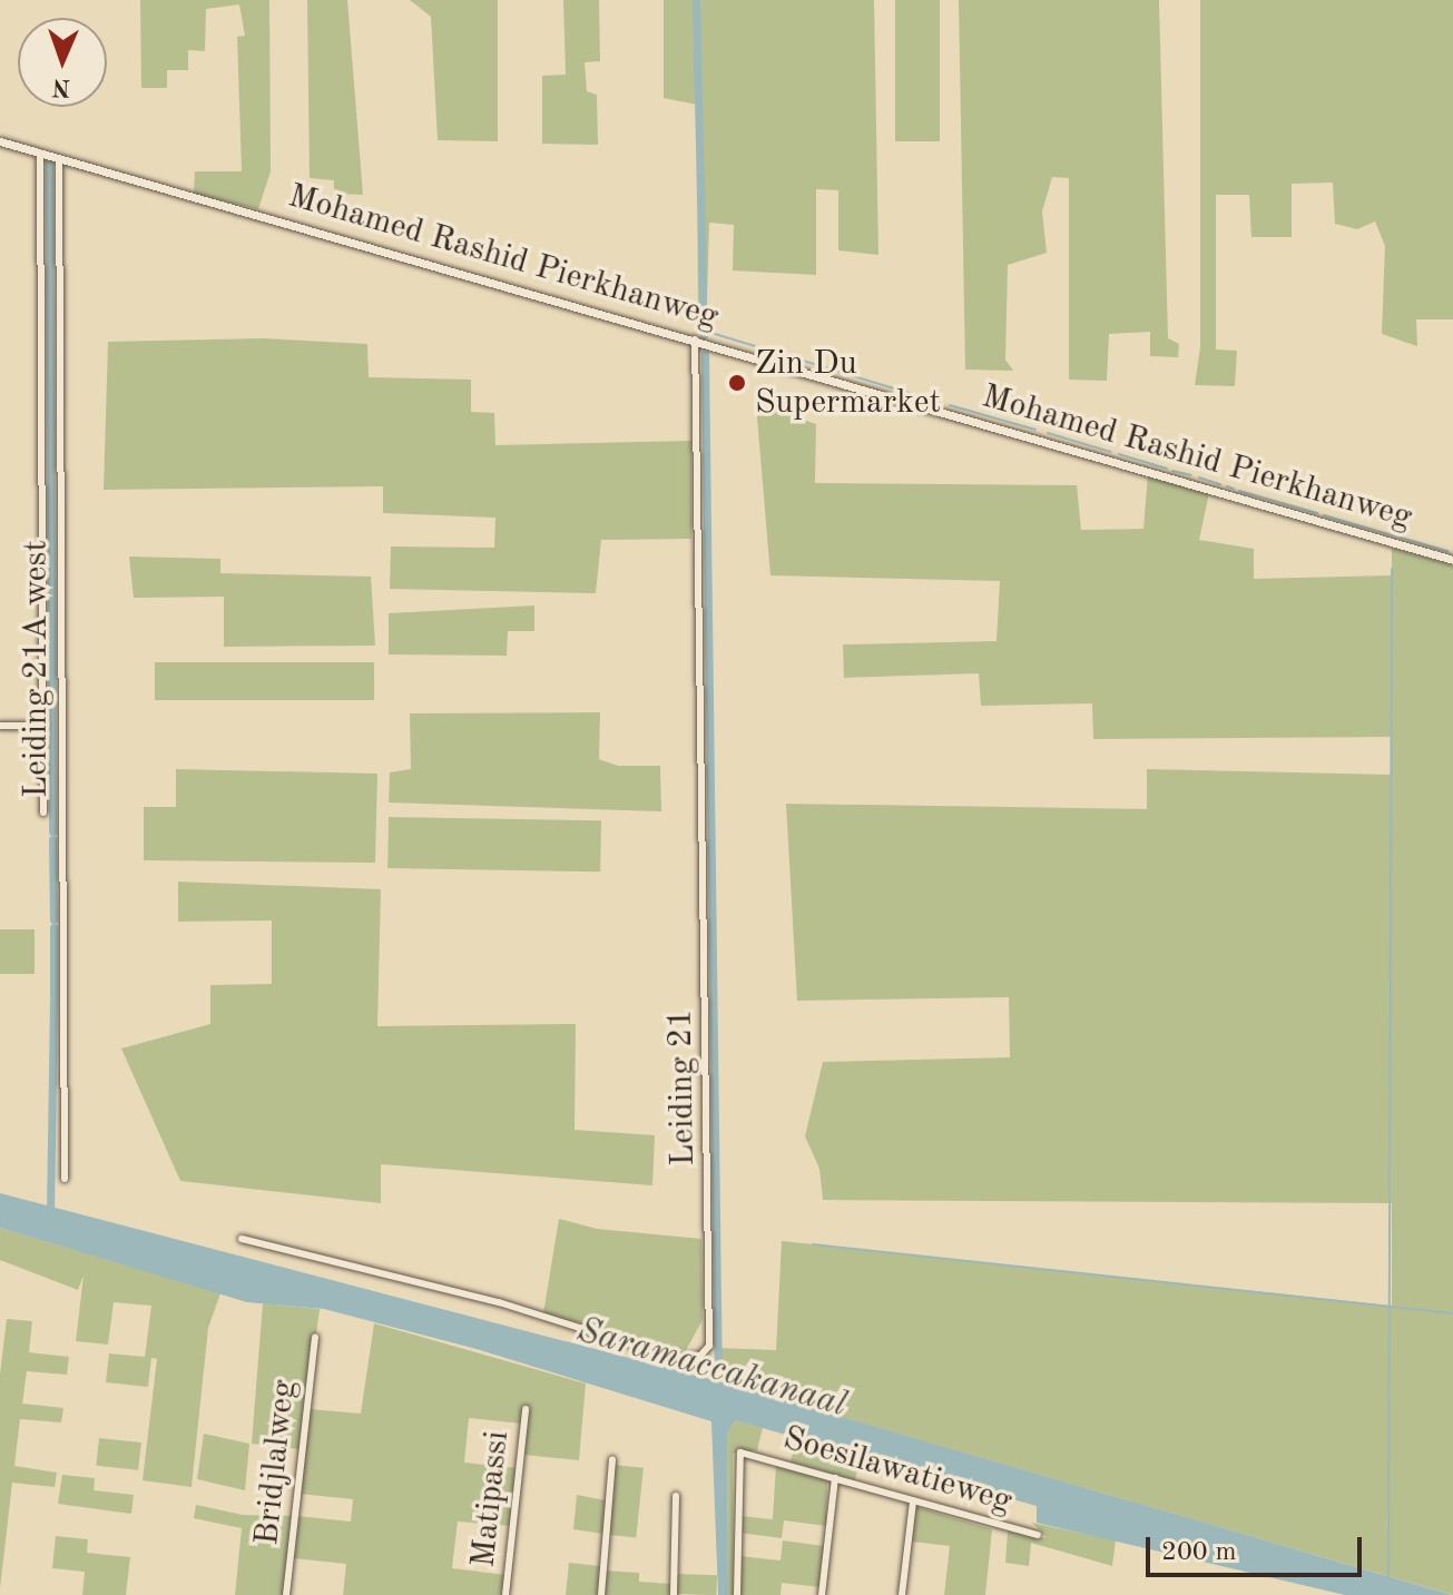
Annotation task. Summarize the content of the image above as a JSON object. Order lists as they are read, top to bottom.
{
  "streets": {
    "street": [
      "Mohamed Rashid Pierkhanweg",
      "Leiding 21A west",
      "Leiding 21",
      "Bridjlalweg",
      "Soesilawatieweg",
      "Matipassi"
    ]
  },
  "crossings": [
    ["Mohamed Rashid Pierkhanweg", "Leiding 21A west"],
    ["Mohamed Rashid Pierkhanweg", "Leiding 21"]
  ],
  "water": ["Saramaccakanaal"],
  "places": ["Zin Du Supermarket"],
  "scale_bar": "200 m",
  "north": "bottom"
}
